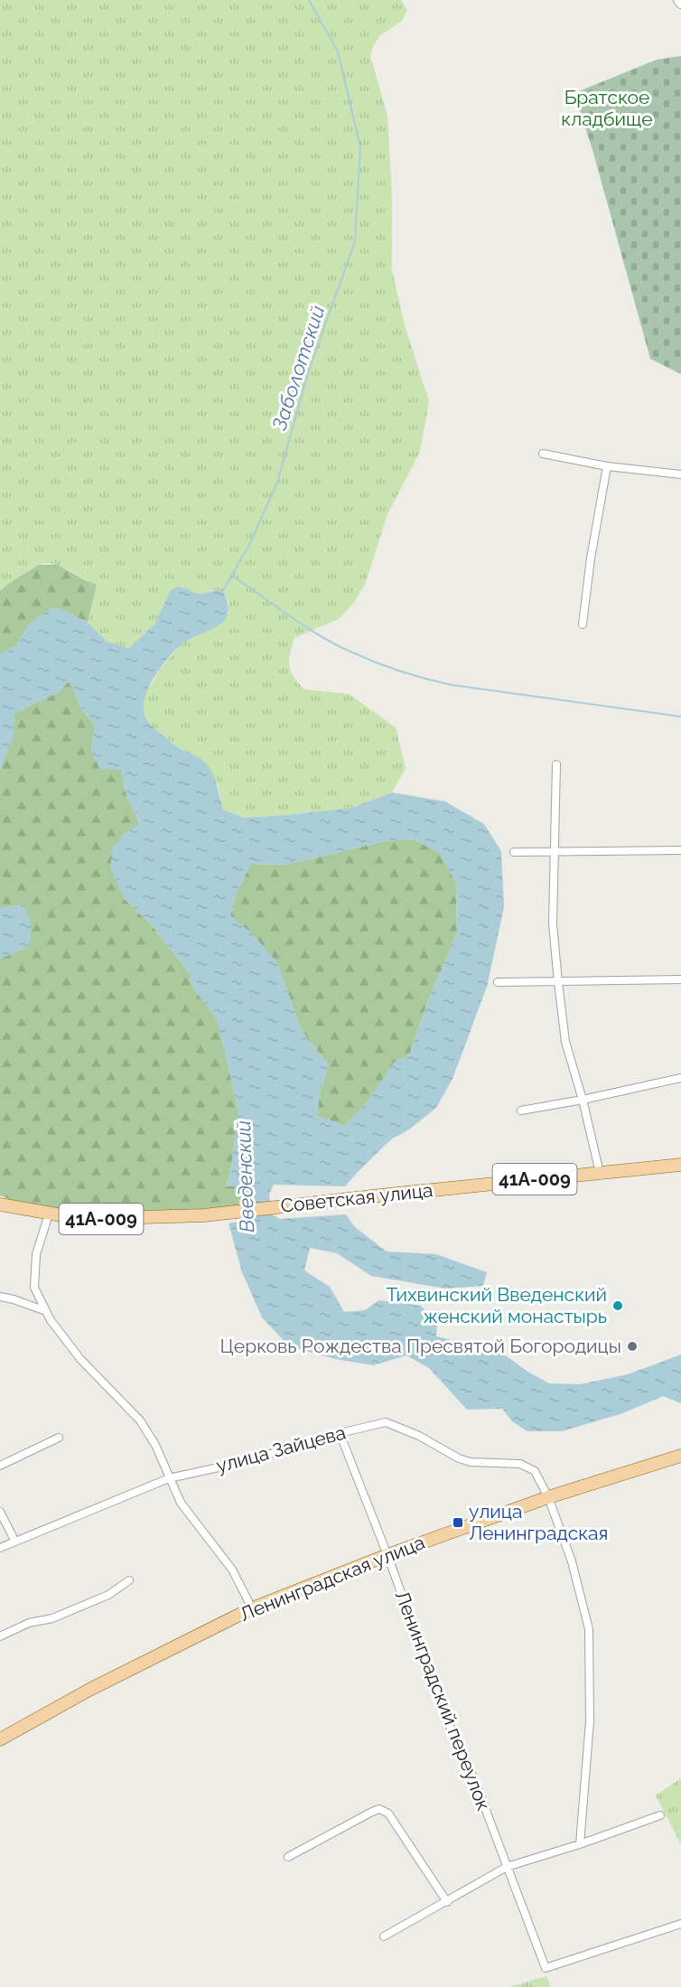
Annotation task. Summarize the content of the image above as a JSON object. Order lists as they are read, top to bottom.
{
  "streets": {
    "main road": ["41А-009", "Советская улица", "Ленинградская улица"],
    "street": ["улица Зайцева", "Ленинградский переулок"]
  },
  "crossings": [
    ["улица Зайцева", "Ленинградская улица"],
    ["улица Зайцева", "Ленинградский переулок"],
    ["Ленинградская улица", "Ленинградский переулок"]
  ],
  "water": ["Заболотский", "Введенский"],
  "parks": ["Братское кладбище"],
  "places": {
    "other": ["Тихвинский Введенский женский монастырь", "Церковь Рождества Пресвятой Богородицы"],
    "transit": ["улица Ленинградская"]
  }
}
